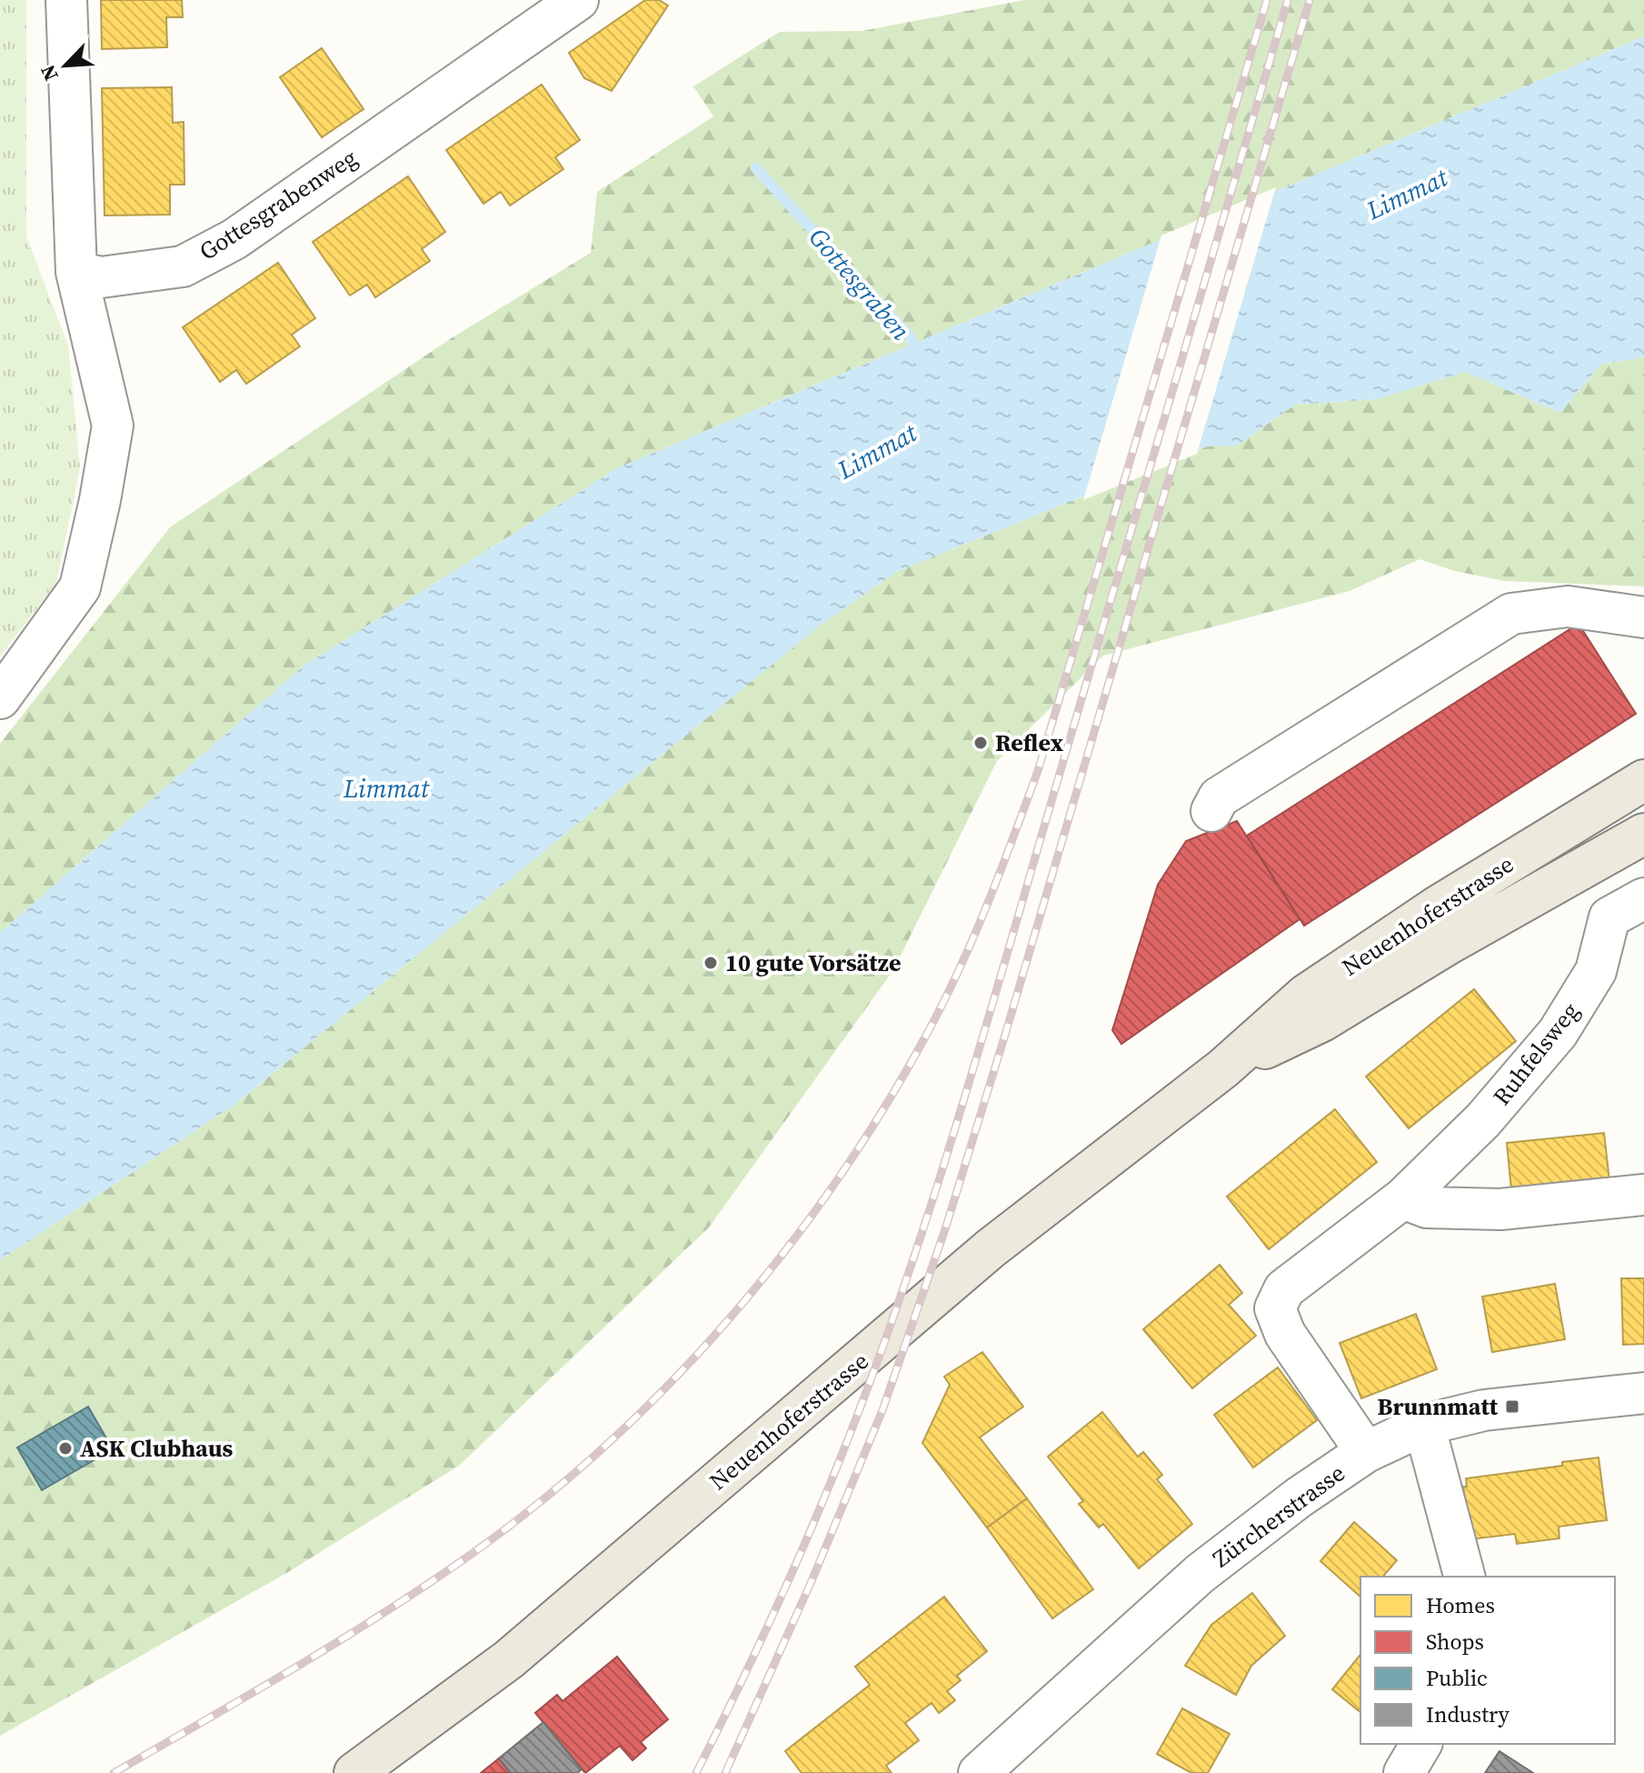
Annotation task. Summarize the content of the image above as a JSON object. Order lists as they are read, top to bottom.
{
  "streets": {
    "main road": ["Neuenhoferstrasse"],
    "street": ["Gottesgrabenweg", "Ruhfelsweg", "Zürcherstrasse"]
  },
  "crossings": [
    ["Ruhfelsweg", "Zürcherstrasse"]
  ],
  "water": ["Limmat", "Gottesgraben"],
  "places": {
    "other": ["Reflex", "10 gute Vorsätze", "ASK Clubhaus"],
    "transit": ["Brunnmatt"]
  },
  "legend": [
    "Homes",
    "Shops",
    "Public",
    "Industry"
  ],
  "north": "bottom left"
}
